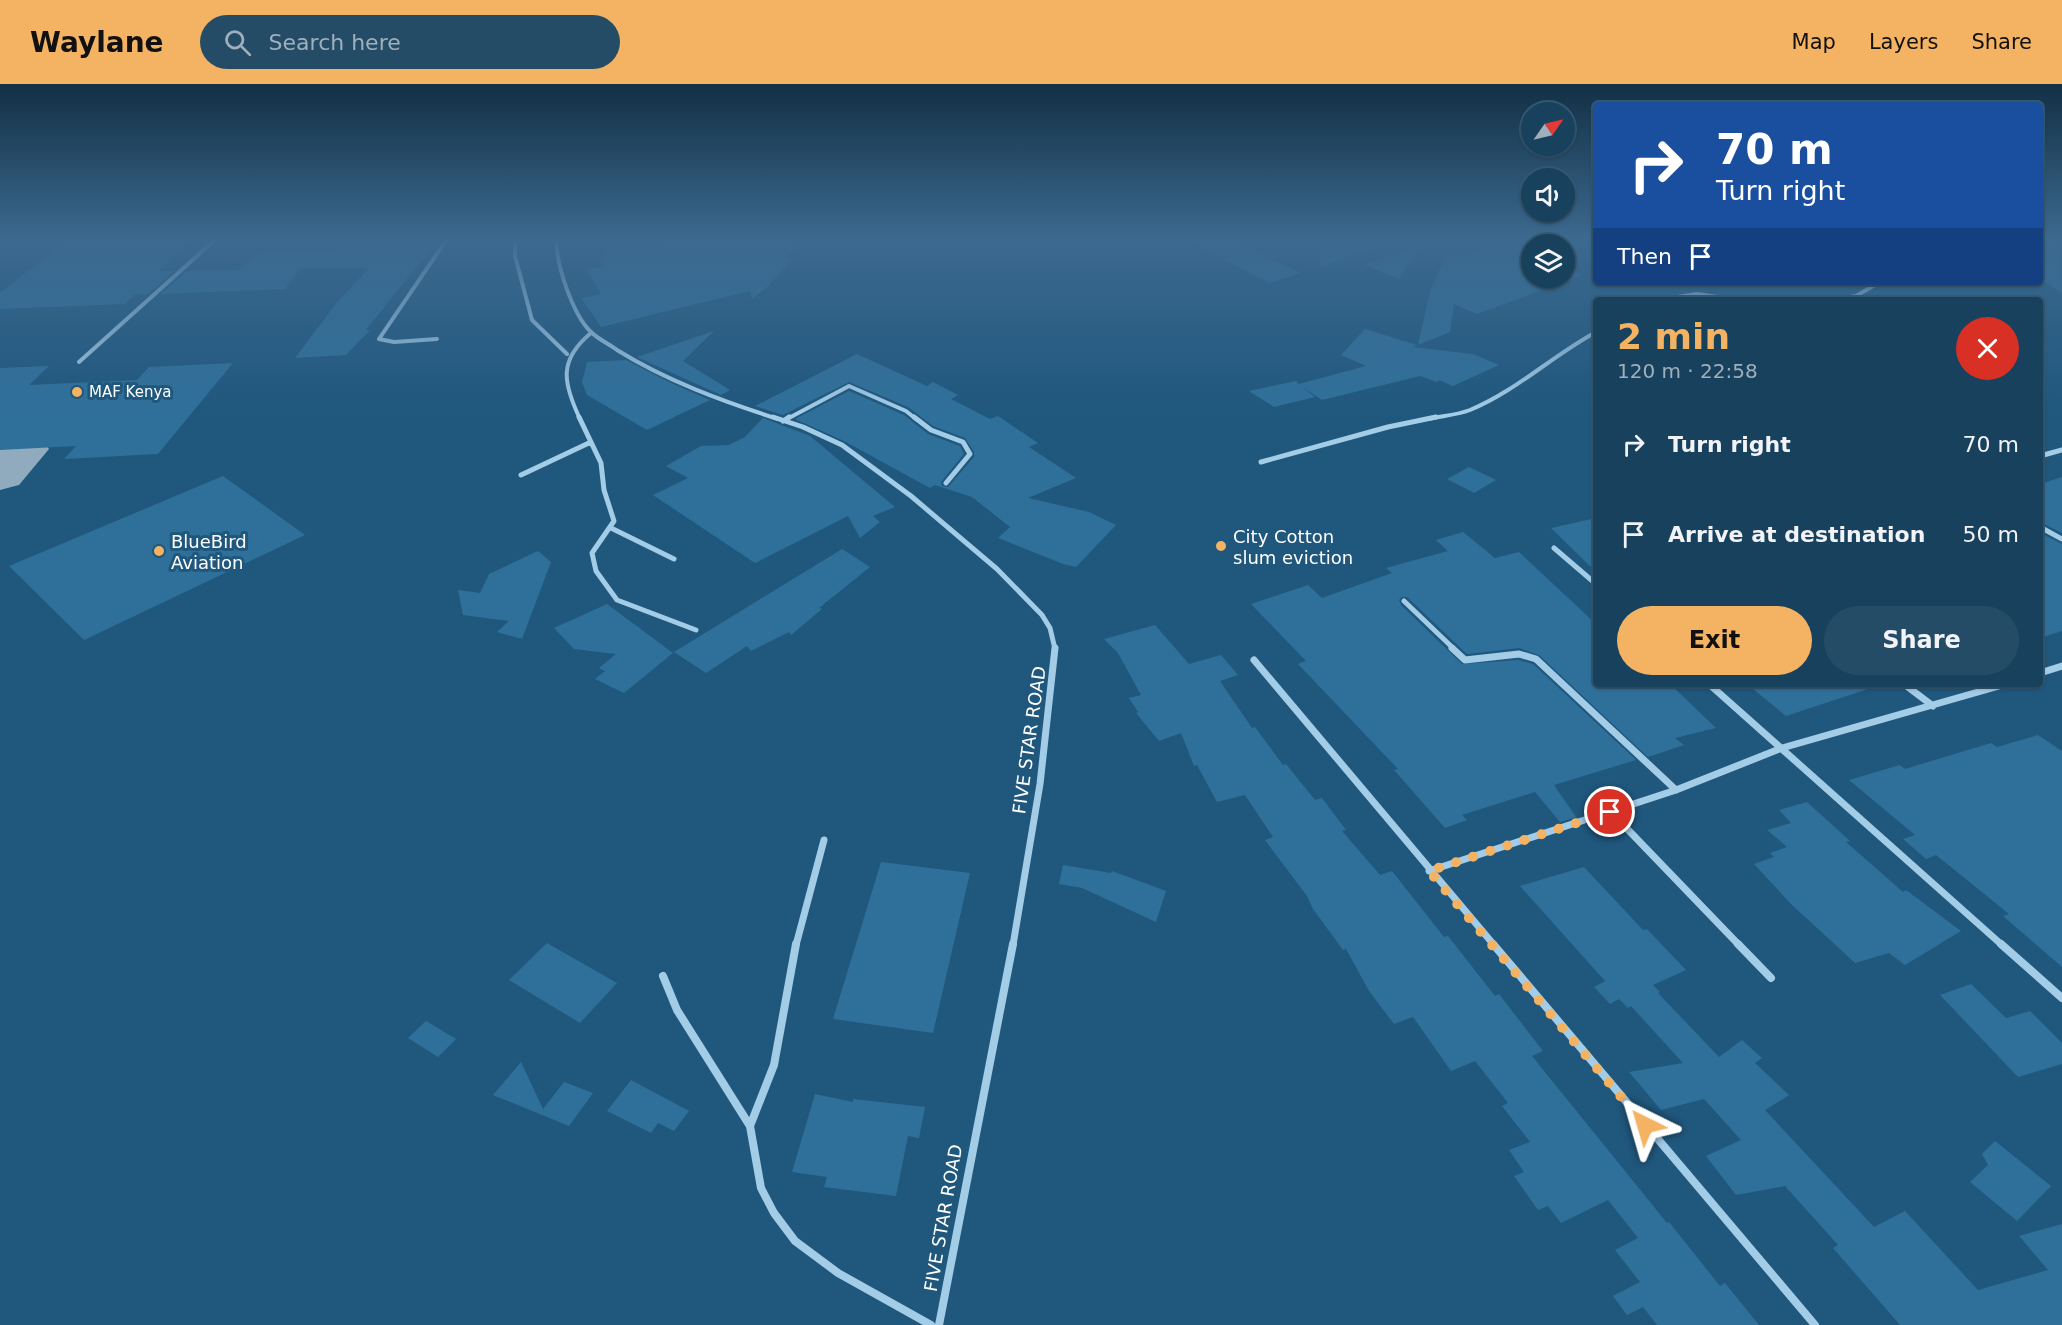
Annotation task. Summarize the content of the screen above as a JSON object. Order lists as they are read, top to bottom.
{
  "streets": {
    "street": ["FIVE STAR ROAD"]
  },
  "places": ["MAF Kenya", "City Cotton slum eviction", "BlueBird Aviation"],
  "north": "top right",
  "page": {
    "header": "Waylane",
    "search": "Search here",
    "nav": ["Map", "Layers", "Share"],
    "turn": ["70 m", "Turn right"],
    "then": "Then",
    "heading": ["2 min", "120 m · 22:58"],
    "list": [
      {
        "name": "Turn right",
        "value": "70 m"
      },
      {
        "name": "Arrive at destination",
        "value": "50 m"
      }
    ],
    "buttons": ["Exit", "Share"]
  }
}
